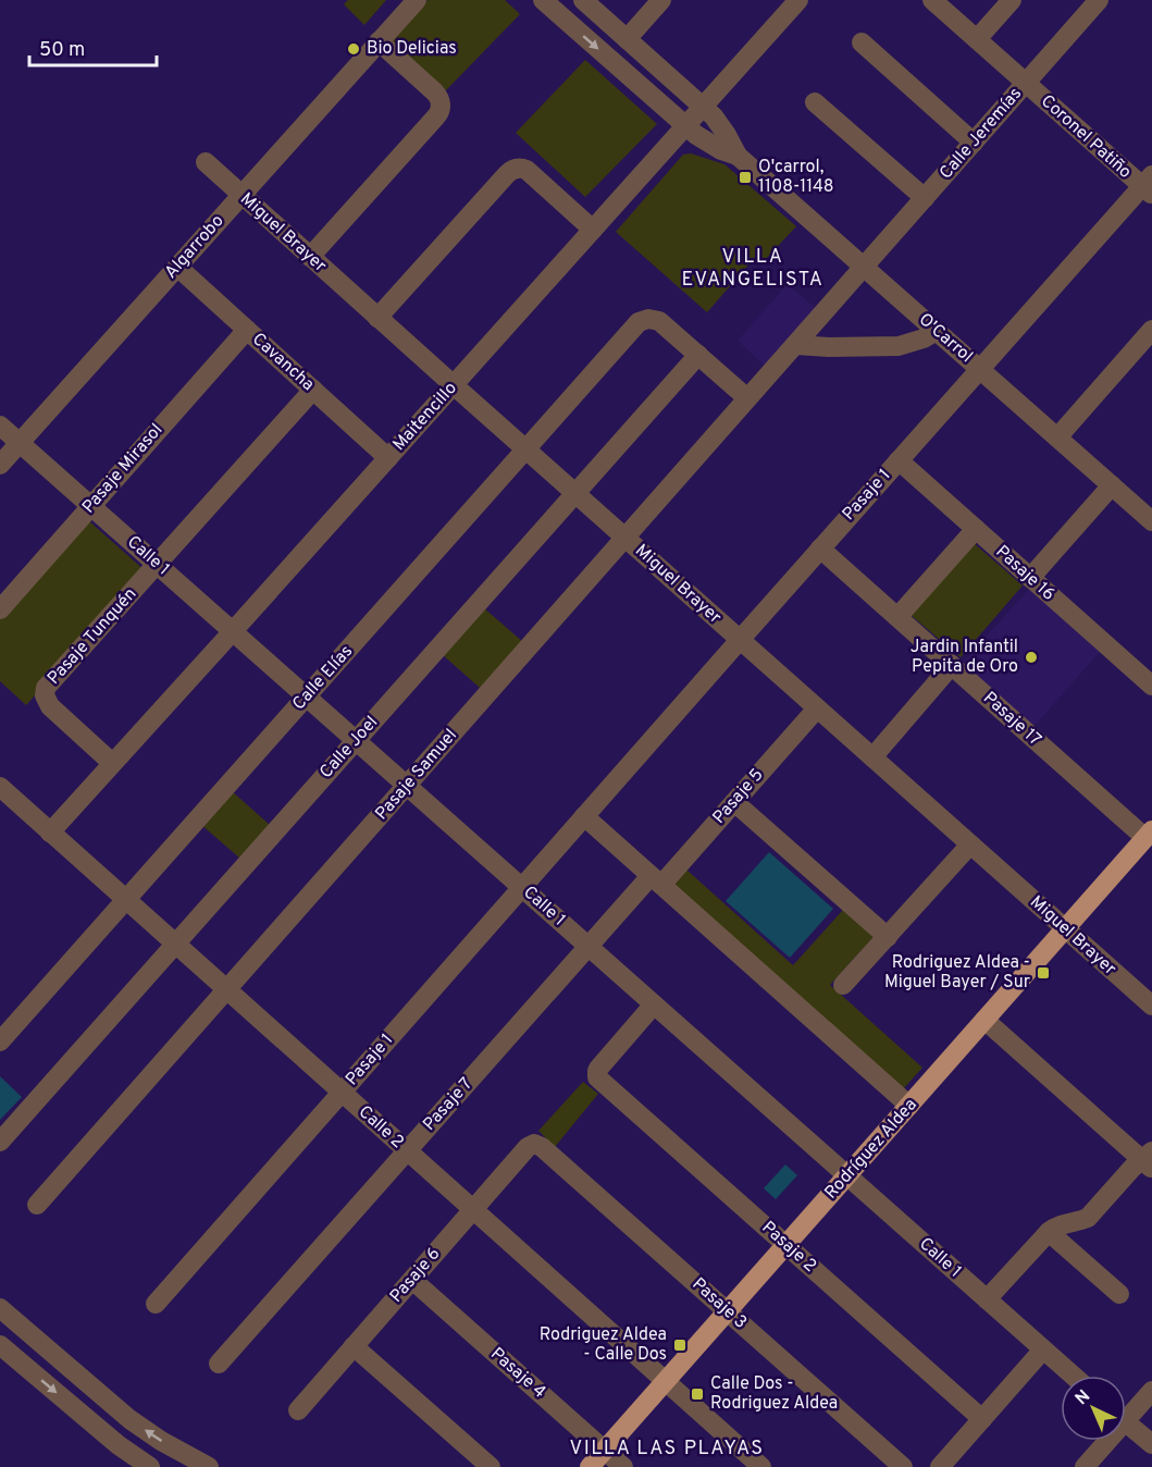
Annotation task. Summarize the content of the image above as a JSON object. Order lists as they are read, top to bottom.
{
  "streets": {
    "main road": ["Rodríguez Aldea"],
    "street": [
      "Calle Jeremías",
      "Coronel Patiño",
      "Miguel Brayer",
      "Algarrobo",
      "O'Carrol",
      "Cavancha",
      "Maitencillo",
      "Pasaje Mirasol",
      "Pasaje 1",
      "Calle 1",
      "Pasaje 16",
      "Pasaje Tunquén",
      "Calle Elías",
      "Pasaje 17",
      "Calle Joel",
      "Pasaje Samuel",
      "Pasaje 5",
      "Pasaje 7",
      "Calle 2",
      "Pasaje 2",
      "Pasaje 6",
      "Pasaje 3",
      "Pasaje 4"
    ]
  },
  "crossings": [
    ["Calle Jeremías", "Coronel Patiño"],
    ["Calle Jeremías", "O'Carrol"],
    ["Calle Jeremías", "Pasaje Samuel"],
    ["Coronel Patiño", "Pasaje 1"],
    ["Miguel Brayer", "Algarrobo"],
    ["Miguel Brayer", "Maitencillo"],
    ["Miguel Brayer", "Pasaje 1"],
    ["Miguel Brayer", "Calle Elías"],
    ["Miguel Brayer", "Calle Joel"],
    ["Miguel Brayer", "Pasaje Samuel"],
    ["Miguel Brayer", "Pasaje 5"],
    ["Miguel Brayer", "Rodríguez Aldea"],
    ["Algarrobo", "Cavancha"],
    ["Algarrobo", "Calle 1"],
    ["O'Carrol", "Maitencillo"],
    ["O'Carrol", "Pasaje 1"],
    ["Cavancha", "Maitencillo"],
    ["Cavancha", "Pasaje Mirasol"],
    ["Cavancha", "Pasaje Tunquén"],
    ["Maitencillo", "Calle 1"],
    ["Maitencillo", "Pasaje Tunquén"],
    ["Maitencillo", "Calle 2"],
    ["Pasaje Mirasol", "Calle 1"],
    ["Pasaje 1", "Calle 1"],
    ["Pasaje 1", "Pasaje 16"],
    ["Pasaje 1", "Pasaje 17"],
    ["Pasaje 1", "Calle 2"],
    ["Calle 1", "Pasaje Tunquén"],
    ["Calle 1", "Calle Elías"],
    ["Calle 1", "Calle Joel"],
    ["Calle 1", "Pasaje Samuel"],
    ["Calle 1", "Pasaje 7"],
    ["Calle 1", "Rodríguez Aldea"],
    ["Calle 1", "Pasaje 2"],
    ["Calle Elías", "Calle Joel"],
    ["Calle Elías", "Calle 2"],
    ["Pasaje 17", "Rodríguez Aldea"],
    ["Calle Joel", "Calle 2"],
    ["Pasaje Samuel", "Calle 2"],
    ["Pasaje 5", "Pasaje 7"],
    ["Pasaje 7", "Calle 2"],
    ["Calle 2", "Rodríguez Aldea"],
    ["Calle 2", "Pasaje 6"],
    ["Rodríguez Aldea", "Pasaje 2"],
    ["Rodríguez Aldea", "Pasaje 3"],
    ["Rodríguez Aldea", "Pasaje 4"],
    ["Pasaje 6", "Pasaje 3"],
    ["Pasaje 6", "Pasaje 4"]
  ],
  "districts": ["VILLA EVANGELISTA", "VILLA LAS PLAYAS"],
  "places": {
    "other": ["Bio Delicias", "Jardin Infantil Pepita de Oro"],
    "transit": [
      "O'carrol, 1108-1148",
      "Rodriguez Aldea - Miguel Bayer / Sur",
      "Rodriguez Aldea - Calle Dos",
      "Calle Dos - Rodriguez Aldea"
    ]
  },
  "scale_bar": "50 m",
  "north": "top left"
}
